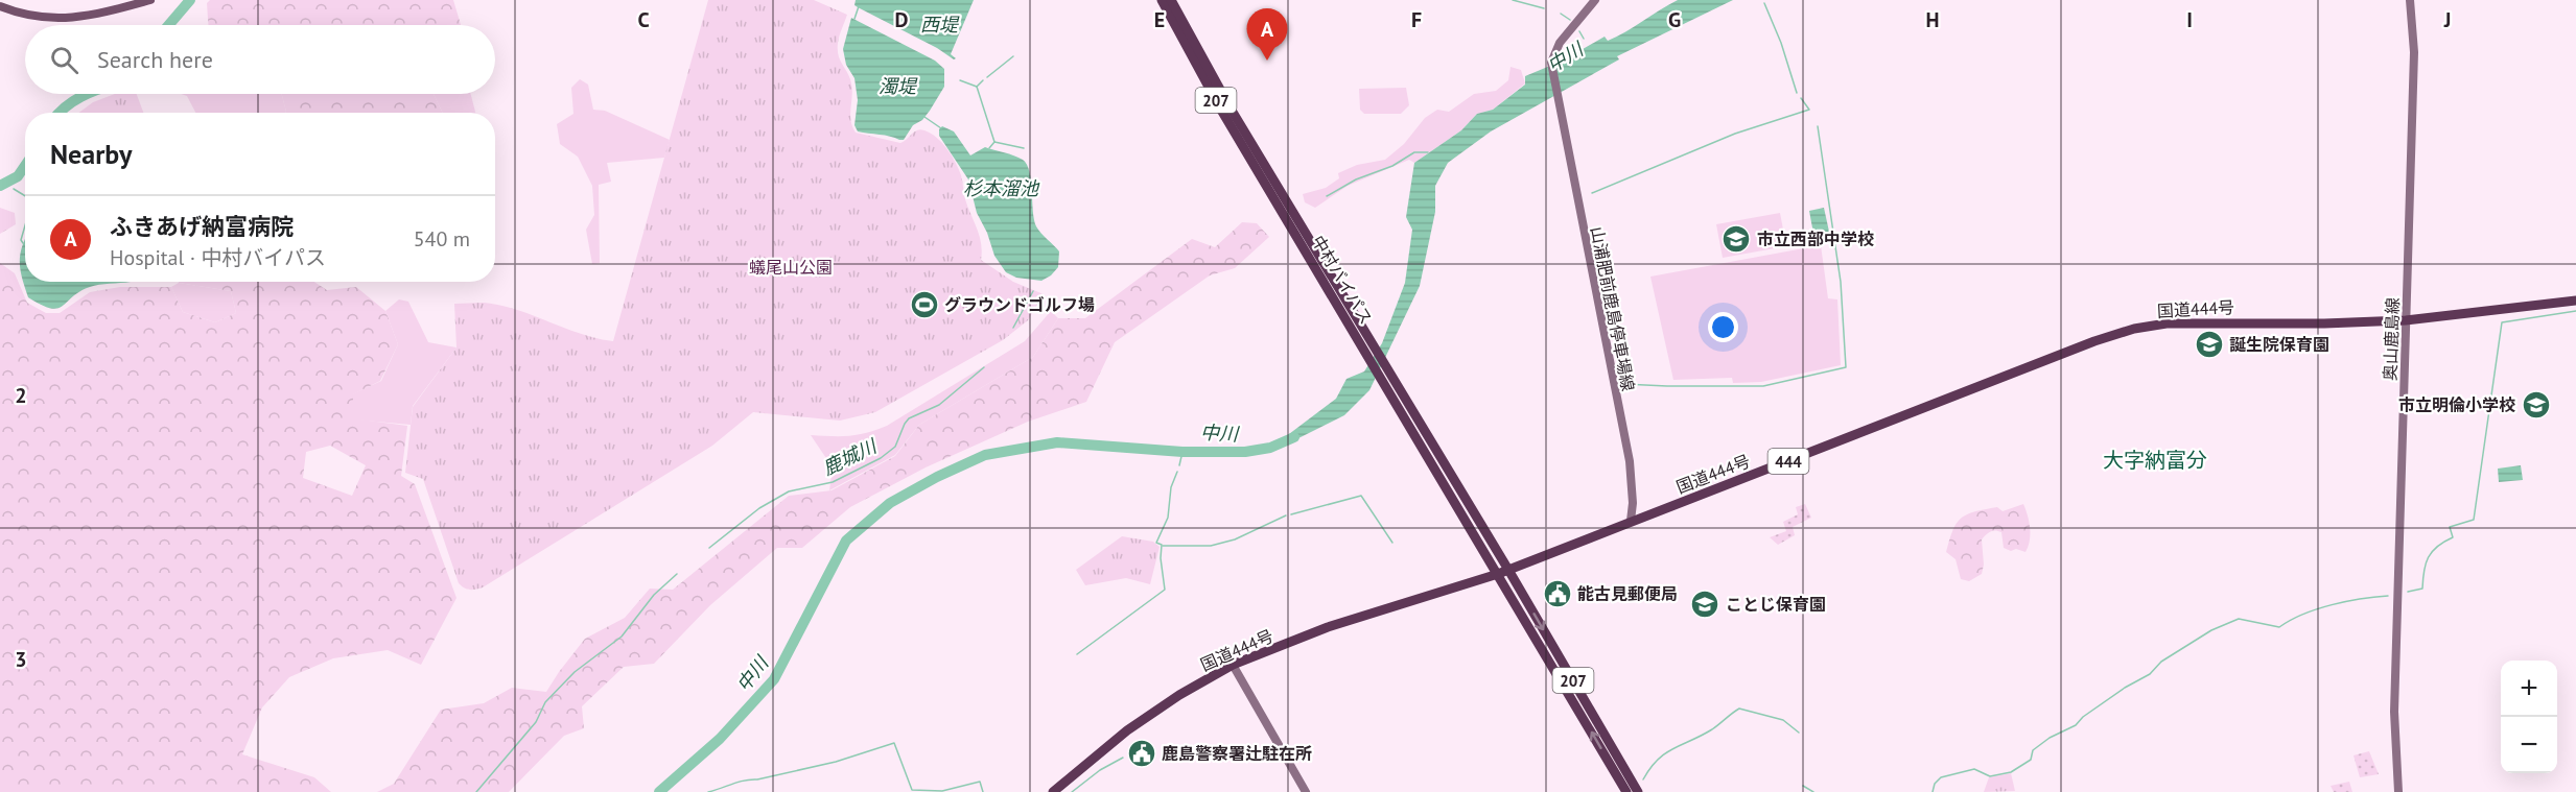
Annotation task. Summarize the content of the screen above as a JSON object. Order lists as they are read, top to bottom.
{
  "streets": {
    "highway": [
      "207",
      "中村バイパス",
      "国道444号",
      "444"
    ],
    "main road": ["山浦肥前鹿島停車場線", "奥山鹿島線"]
  },
  "crossings": [
    ["207", "中村バイパス"],
    ["207", "国道444号"],
    ["中村バイパス", "国道444号"],
    ["山浦肥前鹿島停車場線", "国道444号"],
    ["国道444号", "奥山鹿島線"]
  ],
  "districts": ["大字納富分"],
  "water": [
    "西堤",
    "中川",
    "濁堤",
    "杉本溜池",
    "鹿城川"
  ],
  "parks": ["蟻尾山公園"],
  "places": {
    "school or university": [
      "市立西部中学校",
      "誕生院保育園",
      "市立明倫小学校",
      "ことじ保育園"
    ],
    "sports": ["グラウンドゴルフ場"],
    "public building": ["能古見郵便局", "鹿島警察署辻駐在所"]
  },
  "page": {
    "pins": "A",
    "search": "Search here",
    "heading": "Nearby",
    "list": [
      {
        "mark": "A",
        "name": "ふきあげ納富病院",
        "note": "Hospital · 中村バイパス",
        "value": "540 m"
      }
    ],
    "map_buttons": ["+", "−"]
  },
  "grid": {
    "columns": [
      "C",
      "D",
      "E",
      "F",
      "G",
      "H",
      "I",
      "J"
    ],
    "rows": ["2", "3"]
  }
}
